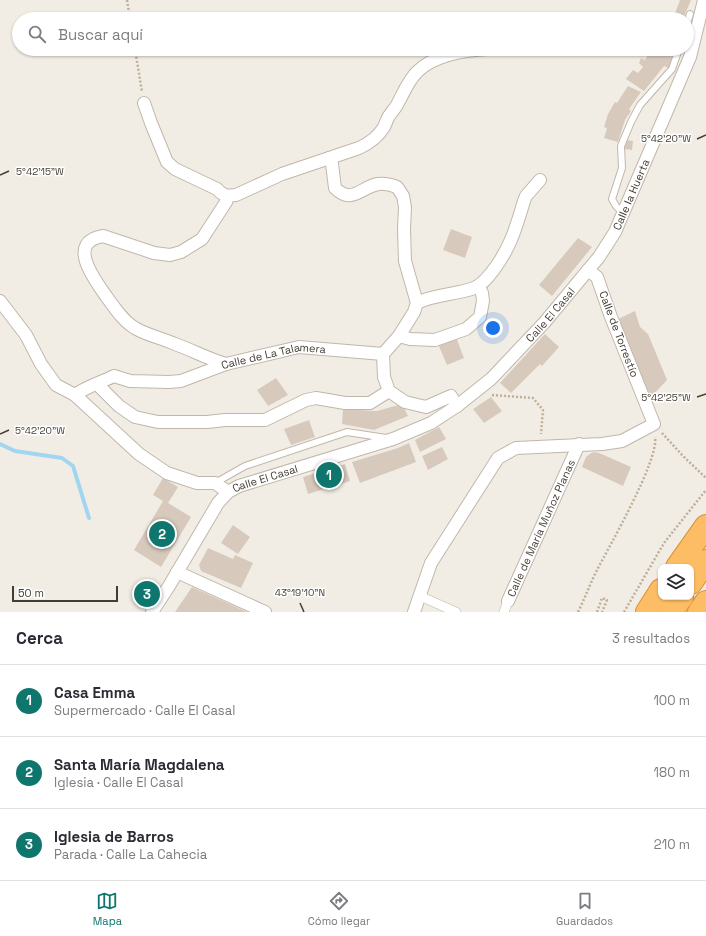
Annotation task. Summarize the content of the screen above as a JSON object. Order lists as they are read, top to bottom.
{
  "streets": {
    "street": [
      "Calle la Huerta",
      "Calle El Casal",
      "Calle de Torrestío",
      "Calle de La Talamera",
      "Calle de María Muñoz Planas"
    ]
  },
  "crossings": [
    ["Calle la Huerta", "Calle El Casal"],
    ["Calle la Huerta", "Calle de Torrestío"],
    ["Calle El Casal", "Calle de Torrestío"]
  ],
  "scale_bar": "50 m",
  "page": {
    "search": "Buscar aquí",
    "pins": ["1", "2", "3"],
    "scale": "50 m",
    "heading": ["Cerca", "3 resultados"],
    "list": [
      {
        "mark": "1",
        "name": "Casa Emma",
        "note": "Supermercado · Calle El Casal",
        "value": "100 m"
      },
      {
        "mark": "2",
        "name": "Santa María Magdalena",
        "note": "Iglesia · Calle El Casal",
        "value": "180 m"
      },
      {
        "mark": "3",
        "name": "Iglesia de Barros",
        "note": "Parada · Calle La Cahecia",
        "value": "210 m"
      }
    ],
    "nav": ["Mapa", "Cómo llegar", "Guardados"]
  },
  "coordinates": [
    "5°42'20\"W",
    "5°42'15\"W",
    "5°42'25\"W",
    "43°19'10\"N"
  ]
}
